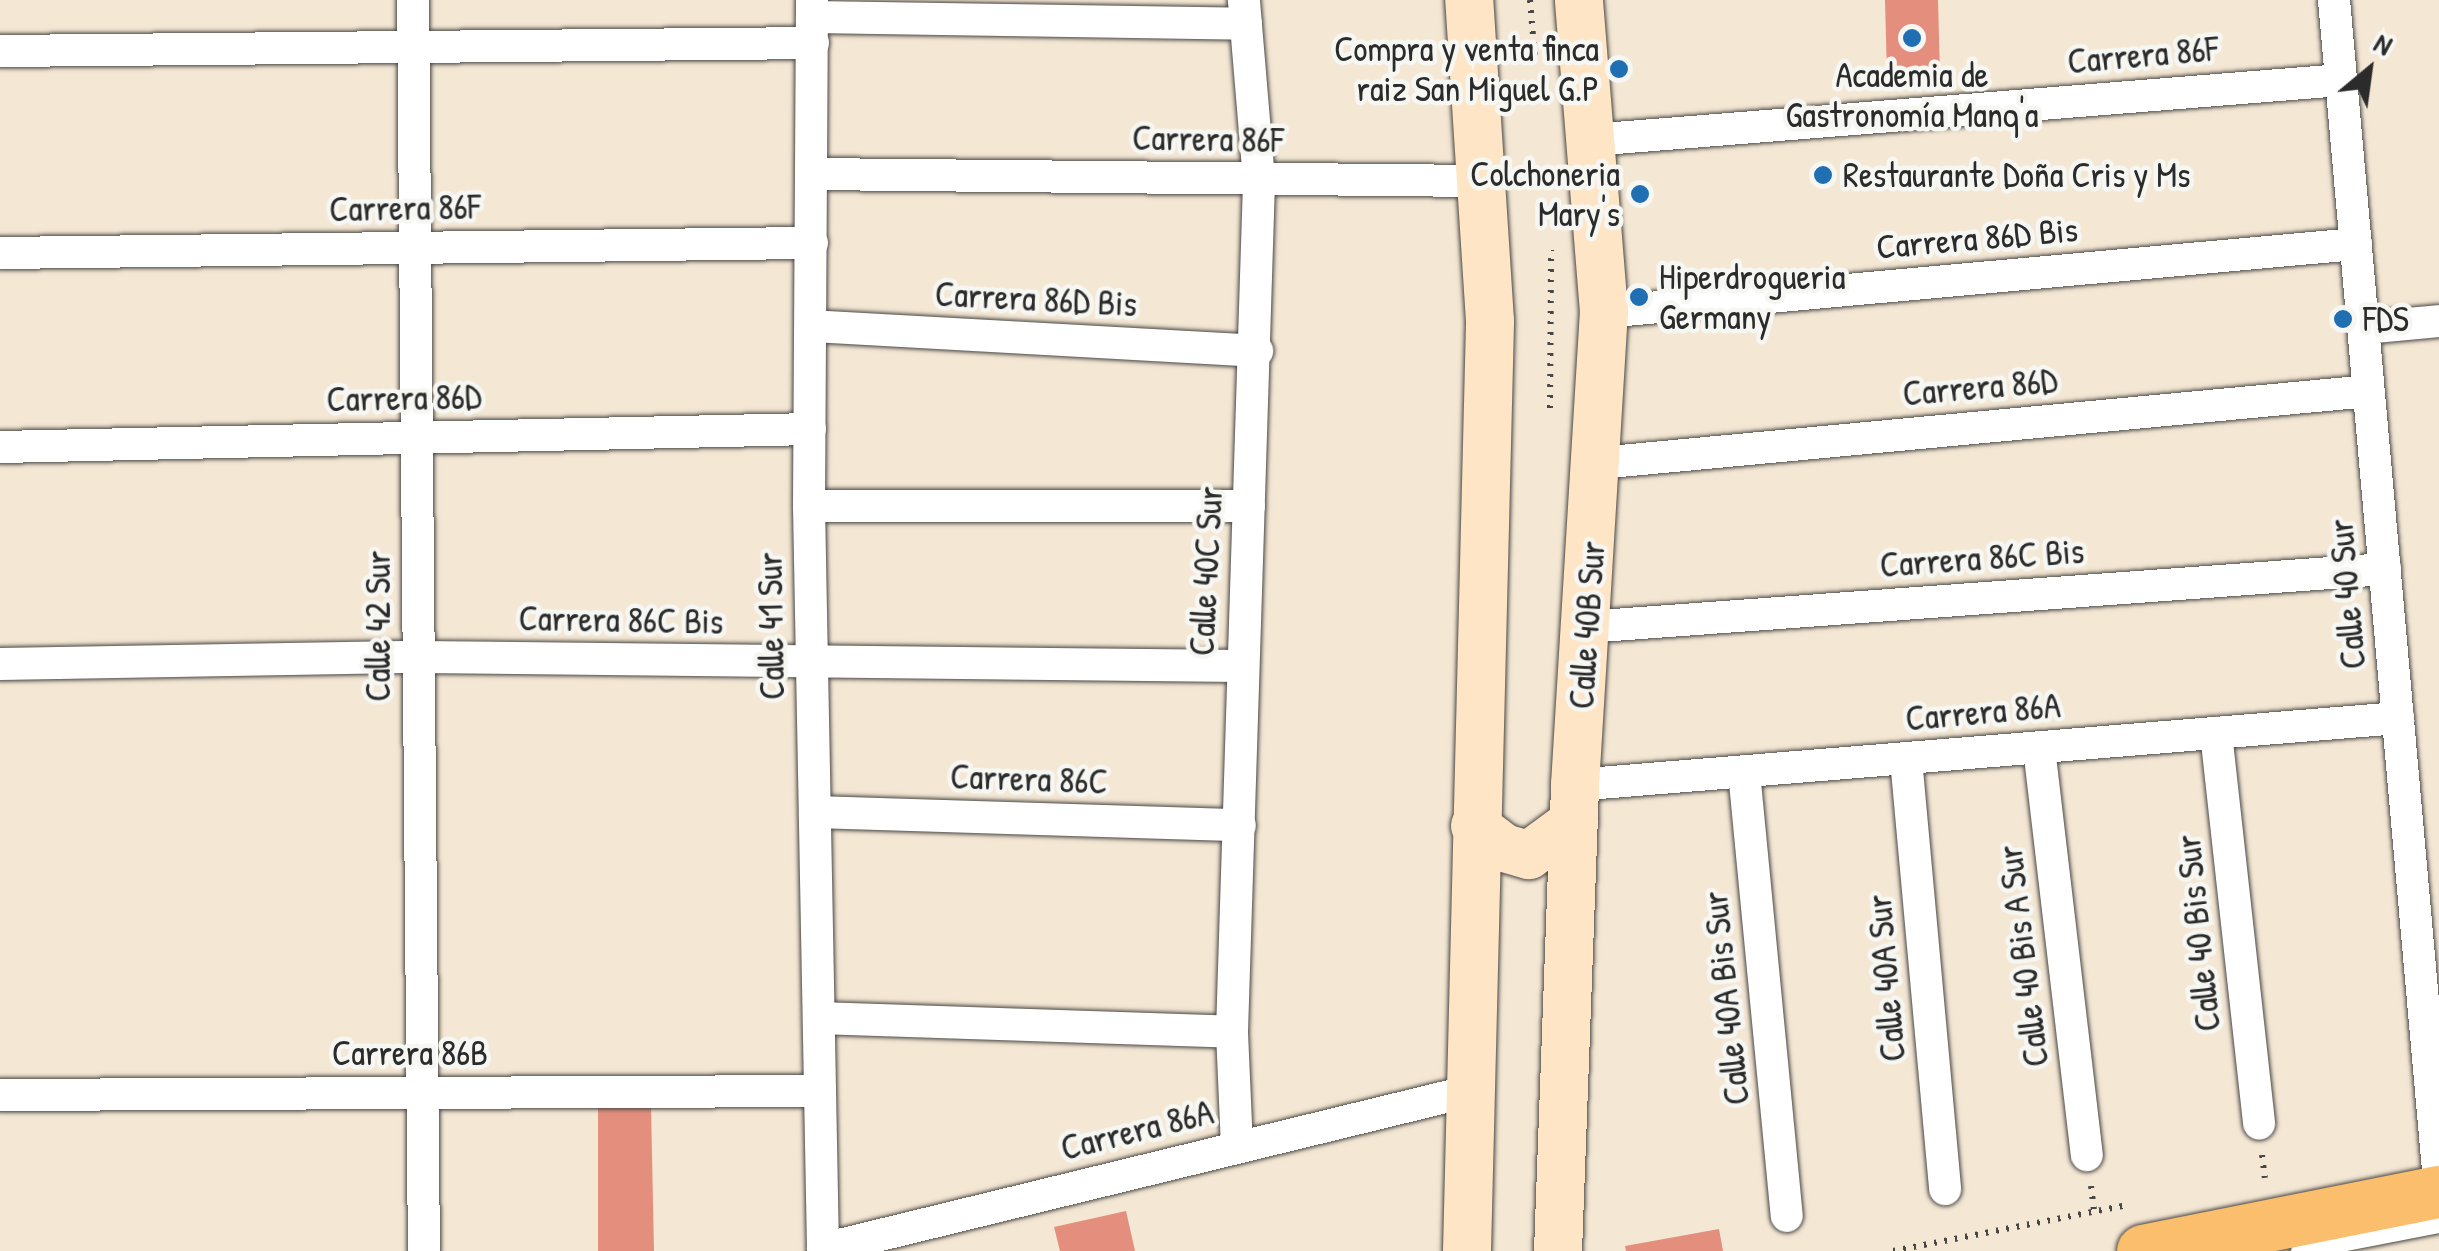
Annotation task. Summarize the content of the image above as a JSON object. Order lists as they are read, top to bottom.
{
  "streets": {
    "street": [
      "Carrera 86F",
      "Carrera 86D Bis",
      "Carrera 86D",
      "Carrera 86C Bis",
      "Calle 40C Sur",
      "Calle 40 Sur",
      "Calle 40B Sur",
      "Calle 42 Sur",
      "Calle 41 Sur",
      "Carrera 86A",
      "Carrera 86C",
      "Calle 40 Bis Sur",
      "Calle 40 Bis A Sur",
      "Calle 40A Sur",
      "Calle 40A Bis Sur",
      "Carrera 86B"
    ]
  },
  "crossings": [
    ["Carrera 86F", "Calle 40C Sur"],
    ["Carrera 86F", "Calle 40 Sur"],
    ["Carrera 86F", "Calle 40B Sur"],
    ["Carrera 86F", "Calle 42 Sur"],
    ["Carrera 86F", "Calle 41 Sur"],
    ["Carrera 86D Bis", "Calle 40C Sur"],
    ["Carrera 86D Bis", "Calle 40 Sur"],
    ["Carrera 86D Bis", "Calle 40B Sur"],
    ["Carrera 86D Bis", "Calle 41 Sur"],
    ["Carrera 86D", "Calle 40 Sur"],
    ["Carrera 86D", "Calle 40B Sur"],
    ["Carrera 86D", "Calle 42 Sur"],
    ["Carrera 86D", "Calle 41 Sur"],
    ["Carrera 86C Bis", "Calle 40C Sur"],
    ["Carrera 86C Bis", "Calle 40 Sur"],
    ["Carrera 86C Bis", "Calle 40B Sur"],
    ["Carrera 86C Bis", "Calle 42 Sur"],
    ["Carrera 86C Bis", "Calle 41 Sur"],
    ["Calle 40C Sur", "Carrera 86A"],
    ["Calle 40C Sur", "Carrera 86C"],
    ["Calle 40 Sur", "Carrera 86A"],
    ["Calle 40B Sur", "Carrera 86A"],
    ["Calle 42 Sur", "Carrera 86B"],
    ["Calle 41 Sur", "Carrera 86A"],
    ["Calle 41 Sur", "Carrera 86C"],
    ["Calle 41 Sur", "Carrera 86B"],
    ["Carrera 86A", "Calle 40 Bis Sur"],
    ["Carrera 86A", "Calle 40 Bis A Sur"],
    ["Carrera 86A", "Calle 40A Sur"],
    ["Carrera 86A", "Calle 40A Bis Sur"]
  ],
  "places": [
    "Academia de Gastronomía Manq'a",
    "Compra y venta finca raiz San Miguel G.P",
    "Restaurante Doña Cris y Ms",
    "Colchoneria Mary's",
    "Hiperdrogueria Germany",
    "FDS"
  ],
  "north": "top right"
}
